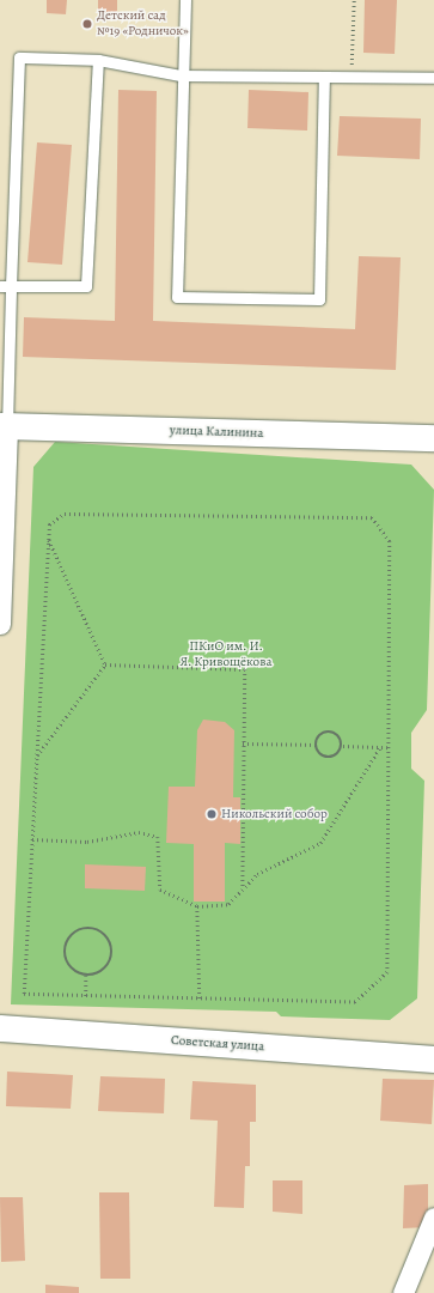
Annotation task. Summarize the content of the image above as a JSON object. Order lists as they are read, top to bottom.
{
  "streets": {
    "street": ["улица Калинина", "Советская улица"]
  },
  "parks": ["ПКиО им. И. Я. Кривощёкова"],
  "places": ["Детский сад №19 «Родничок»", "Никольский собор"]
}
